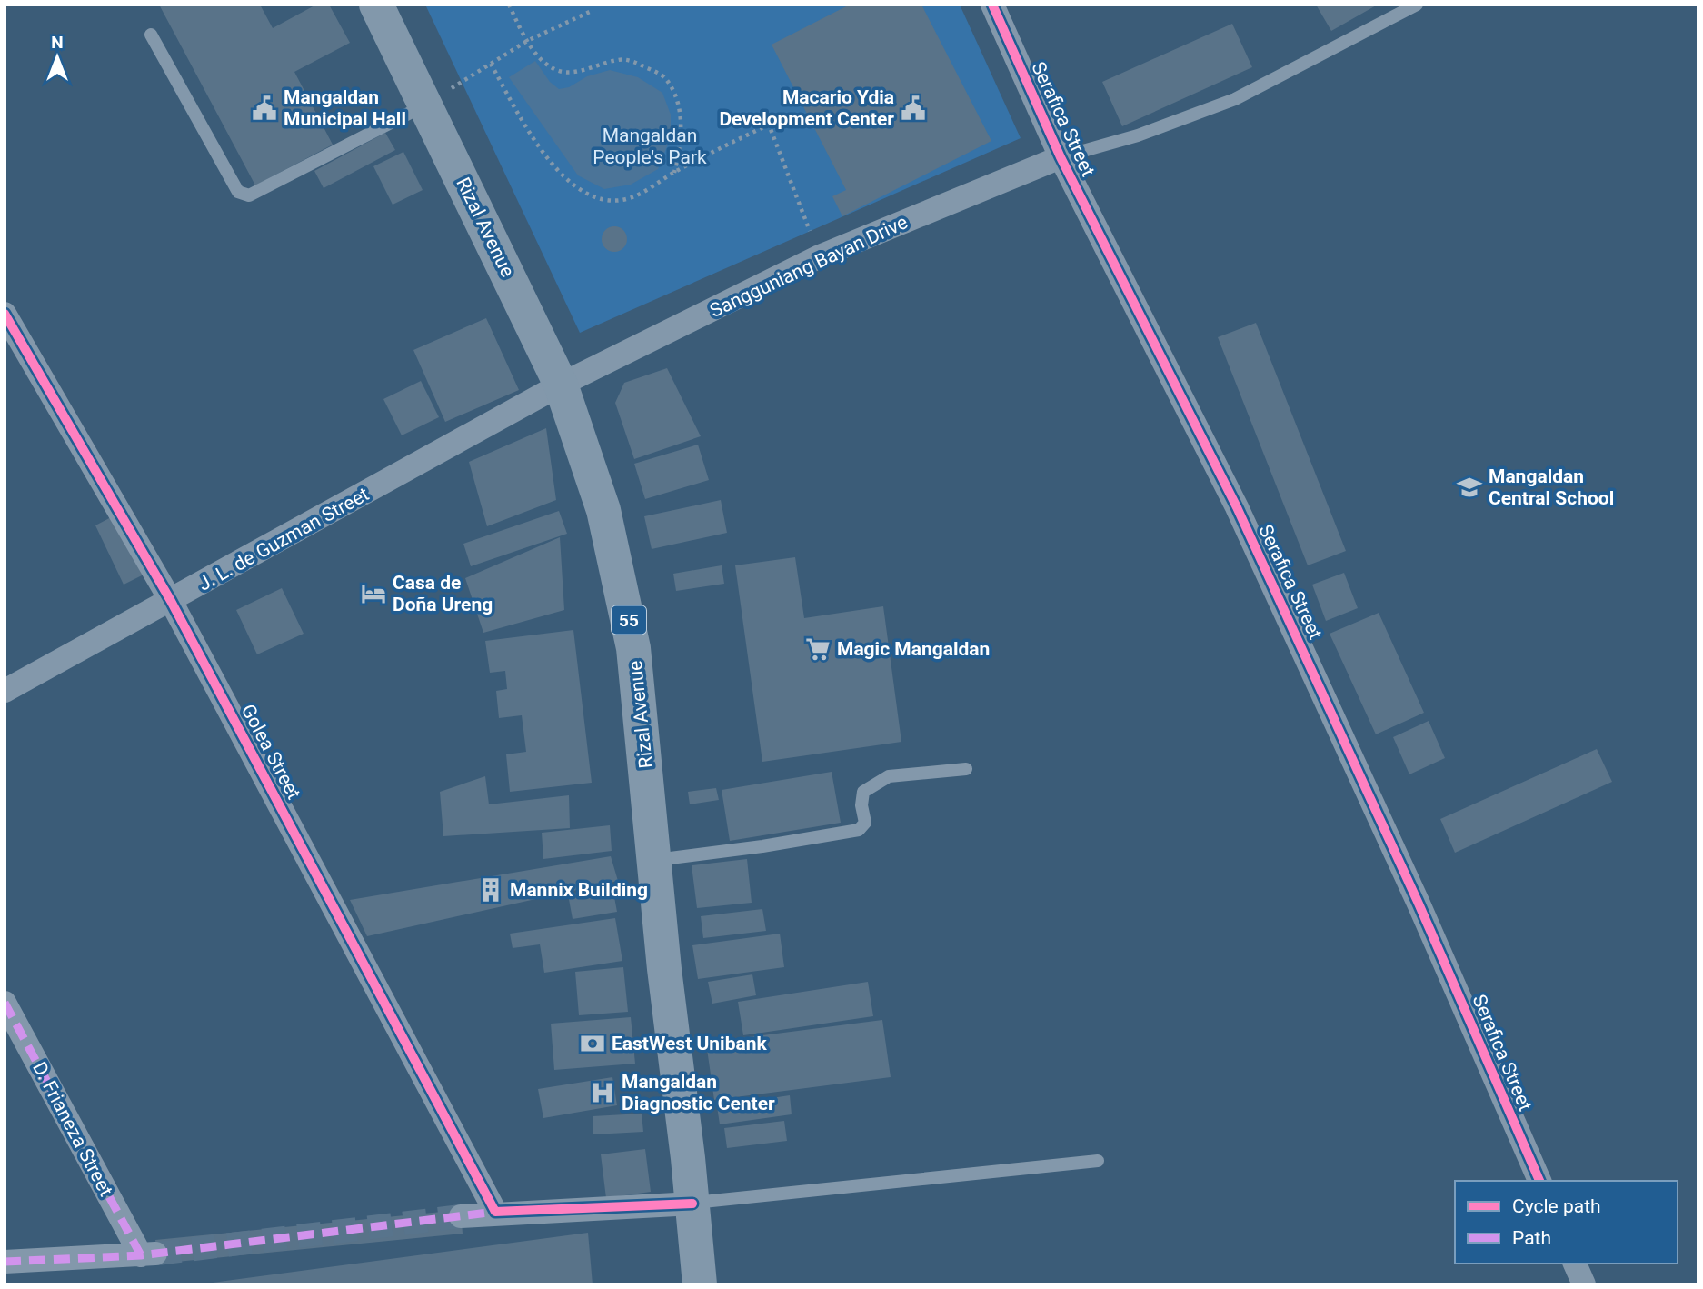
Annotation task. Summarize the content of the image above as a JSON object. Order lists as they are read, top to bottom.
{
  "streets": {
    "highway": ["Rizal Avenue", "55"],
    "street": [
      "Serafica Street",
      "Sangguniang Bayan Drive",
      "J. L. de Guzman Street",
      "Golea Street",
      "D. Frianeza Street"
    ]
  },
  "crossings": [
    ["Serafica Street", "Sangguniang Bayan Drive"],
    ["Rizal Avenue", "Sangguniang Bayan Drive"],
    ["Rizal Avenue", "J. L. de Guzman Street"],
    ["Sangguniang Bayan Drive", "J. L. de Guzman Street"],
    ["J. L. de Guzman Street", "Golea Street"]
  ],
  "parks": ["Mangaldan People's Park"],
  "places": {
    "public building": ["Mangaldan Municipal Hall", "Macario Ydia Development Center"],
    "school or university": ["Mangaldan Central School"],
    "hotel": ["Casa de Doña Ureng"],
    "supermarket": ["Magic Mangaldan"],
    "building": ["Mannix Building"],
    "bank": ["EastWest Unibank"],
    "hospital": ["Mangaldan Diagnostic Center"]
  },
  "legend": ["Cycle path", "Path"],
  "north": "top"
}
